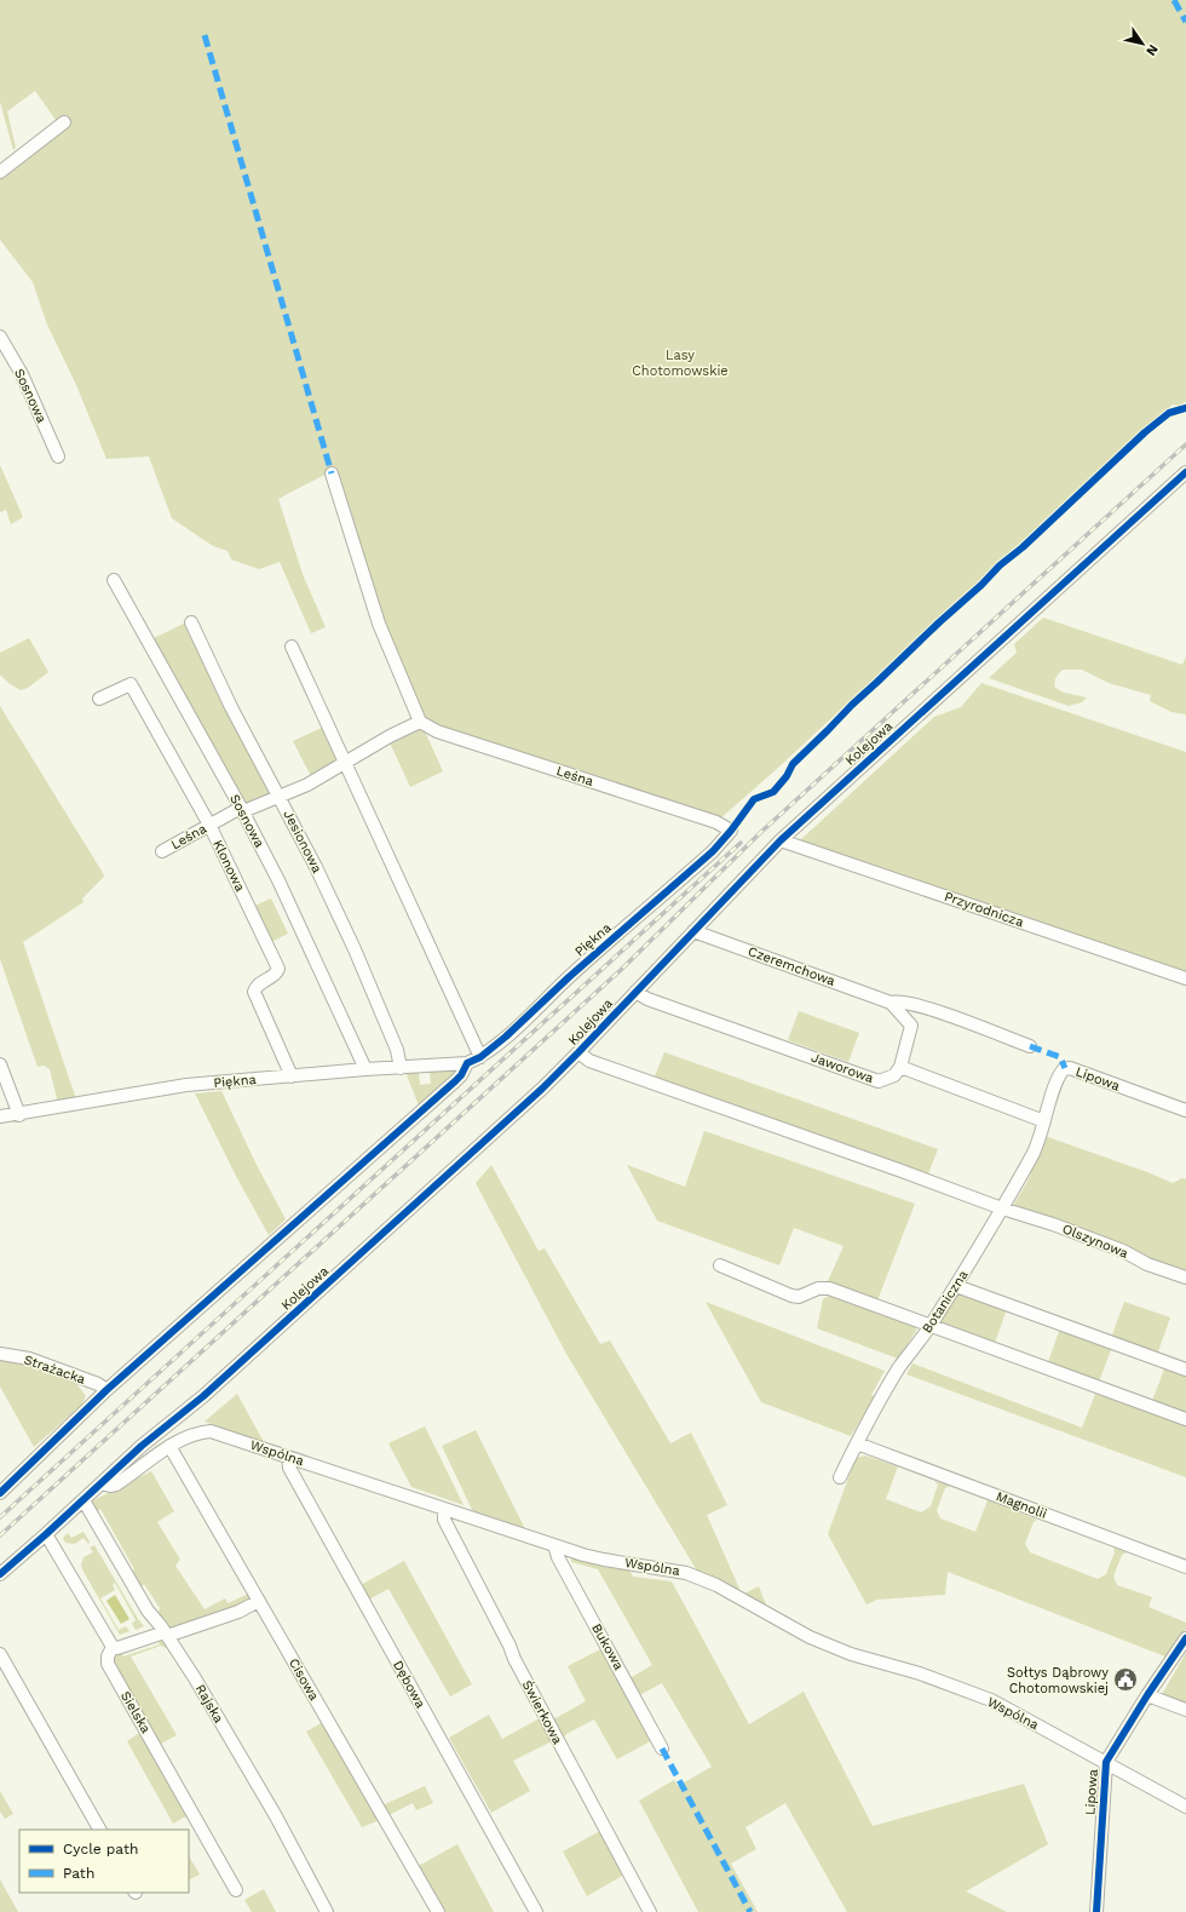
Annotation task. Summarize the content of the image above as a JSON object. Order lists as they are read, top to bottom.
{
  "streets": {
    "street": [
      "Sosnowa",
      "Kolejowa",
      "Leśna",
      "Jesionowa",
      "Klonowa",
      "Przyrodnicza",
      "Piękna",
      "Czeremchowa",
      "Jaworowa",
      "Lipowa",
      "Olszynowa",
      "Botaniczna",
      "Strażacka",
      "Wspólna",
      "Magnolii",
      "Bukowa",
      "Cisowa",
      "Dębowa",
      "Rajska",
      "Sielska",
      "Świerkowa"
    ]
  },
  "crossings": [
    ["Sosnowa", "Leśna"],
    ["Sosnowa", "Piękna"],
    ["Kolejowa", "Przyrodnicza"],
    ["Kolejowa", "Czeremchowa"],
    ["Kolejowa", "Jaworowa"],
    ["Kolejowa", "Olszynowa"],
    ["Kolejowa", "Wspólna"],
    ["Kolejowa", "Rajska"],
    ["Leśna", "Jesionowa"],
    ["Leśna", "Klonowa"],
    ["Leśna", "Piękna"],
    ["Jesionowa", "Piękna"],
    ["Klonowa", "Piękna"],
    ["Lipowa", "Botaniczna"],
    ["Lipowa", "Wspólna"],
    ["Olszynowa", "Botaniczna"],
    ["Botaniczna", "Magnolii"],
    ["Wspólna", "Bukowa"],
    ["Wspólna", "Cisowa"],
    ["Wspólna", "Dębowa"],
    ["Wspólna", "Świerkowa"]
  ],
  "parks": ["Lasy Chotomowskie"],
  "places": {
    "public building": ["Sołtys Dąbrowy Chotomowskiej"]
  },
  "legend": ["Cycle path", "Path"],
  "north": "bottom right"
}
